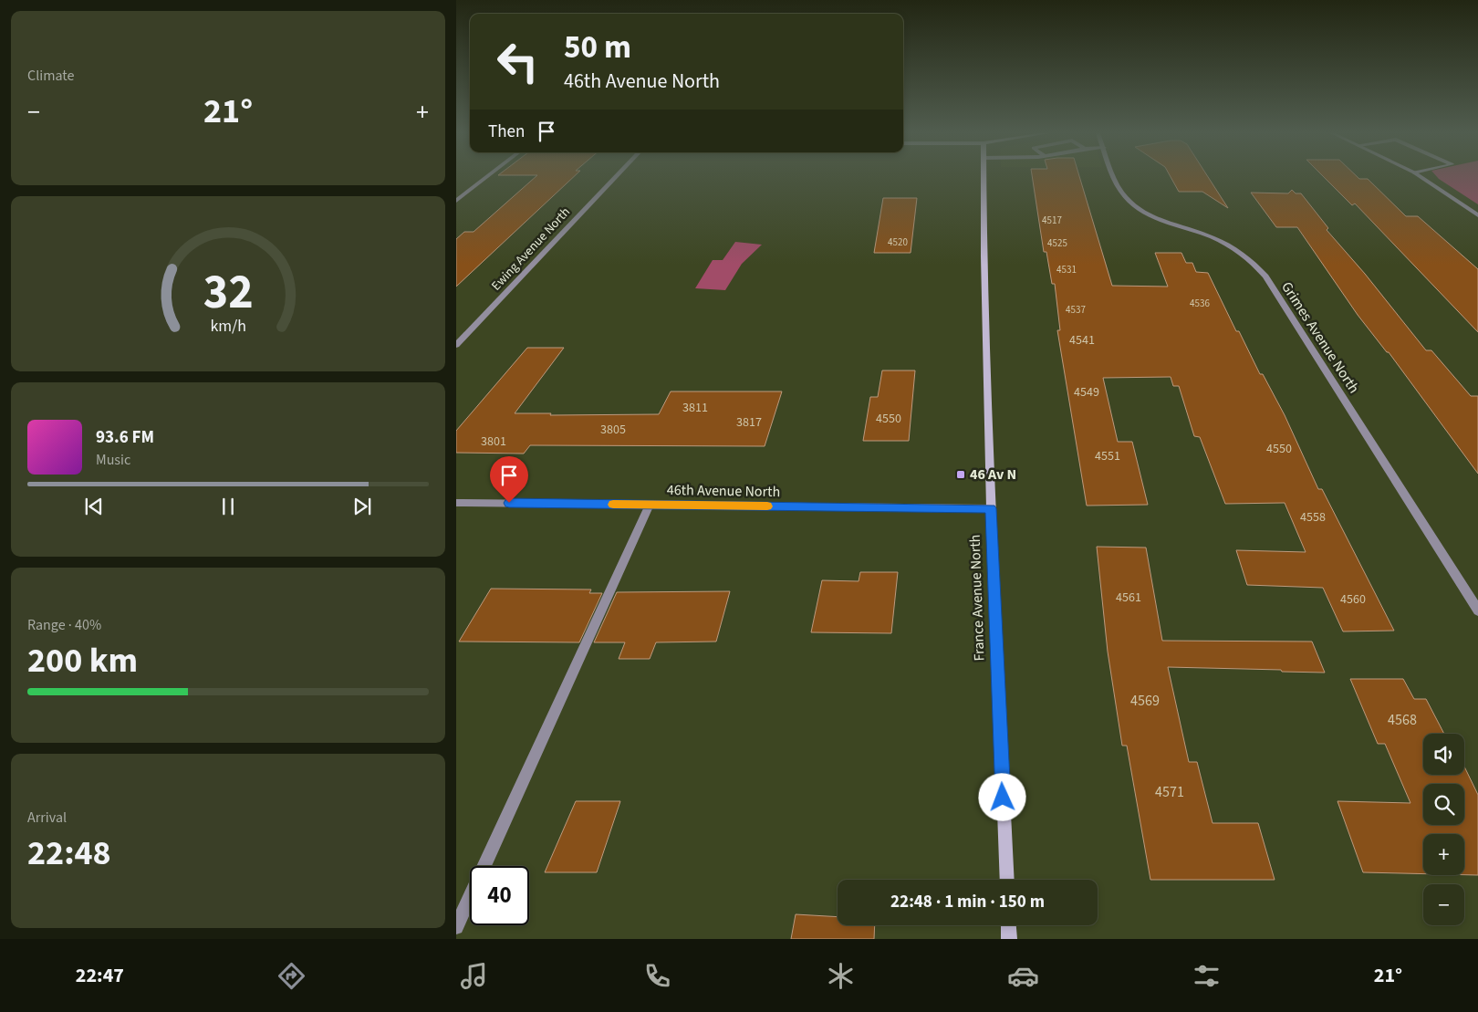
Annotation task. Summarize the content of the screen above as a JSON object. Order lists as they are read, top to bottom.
{
  "streets": {
    "street": [
      "Ewing Avenue North",
      "Grimes Avenue North",
      "46th Avenue North",
      "France Avenue North"
    ]
  },
  "crossings": [
    ["46th Avenue North", "France Avenue North"]
  ],
  "places": {
    "transit": ["46 Av N"]
  },
  "house_numbers": [
    "4517",
    "4520",
    "4525",
    "4531",
    "4536",
    "4537",
    "4541",
    "4549",
    "3811",
    "4550",
    "3817",
    "3805",
    "3801",
    "4550",
    "4551",
    "4558",
    "4561",
    "4560",
    "4569",
    "4568",
    "4571"
  ],
  "page": {
    "tile": [
      "Climate",
      ["Range · 40%", "200 km"],
      ["Arrival", "22:48"]
    ],
    "turn": ["50 m", "46th Avenue North"],
    "heat": ["−", "21°", "+"],
    "then": "Then",
    "song": ["93.6 FM", "Music"],
    "map_buttons": ["+", "−"],
    "limit": "40",
    "trip": "22:48 · 1 min · 150 m",
    "tabs": ["22:47", "21°"],
    "gauge": ["32", "km/h"]
  }
}
